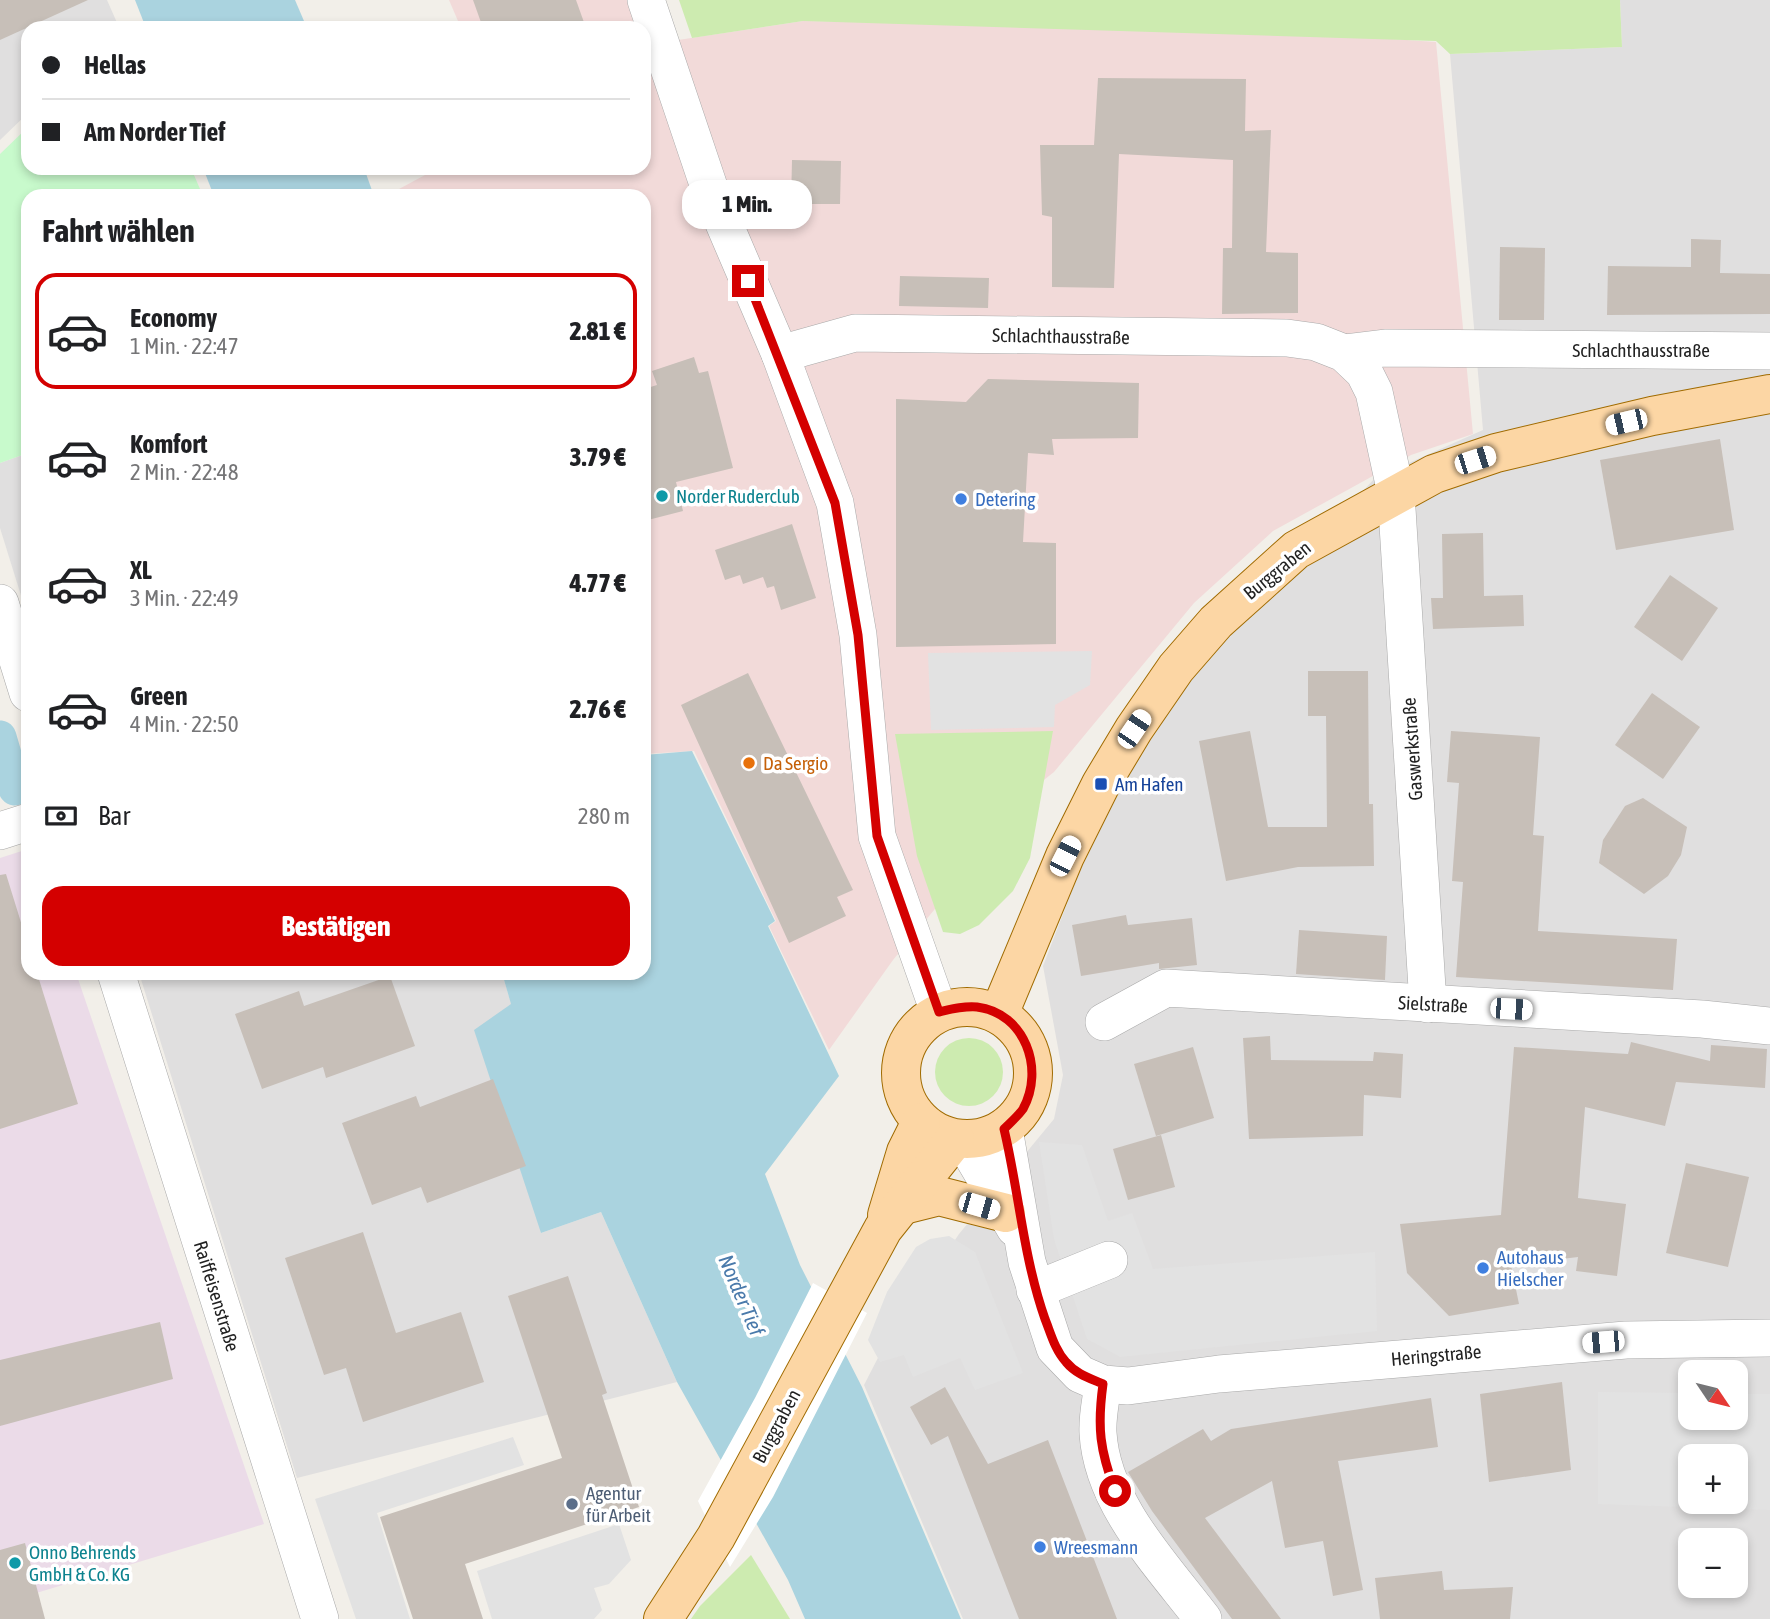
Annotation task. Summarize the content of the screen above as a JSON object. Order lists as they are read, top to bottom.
{
  "streets": {
    "main road": ["Burggraben"],
    "street": [
      "Schlachthausstraße",
      "Gaswerkstraße",
      "Sielstraße",
      "Raiffeisenstraße",
      "Heringstraße"
    ]
  },
  "crossings": [
    ["Schlachthausstraße", "Burggraben"],
    ["Schlachthausstraße", "Gaswerkstraße"],
    ["Burggraben", "Gaswerkstraße"],
    ["Gaswerkstraße", "Sielstraße"]
  ],
  "water": ["Norder Tief"],
  "places": {
    "other": [
      "Norder Ruderclub",
      "Detering",
      "Da Sergio",
      "Autohaus Hielscher",
      "Agentur für Arbeit",
      "Wreesmann",
      "Onno Behrends GmbH & Co. KG"
    ],
    "transit": ["Am Hafen"]
  },
  "north": "bottom right",
  "page": {
    "banner": ["Hellas", "Am Norder Tief"],
    "bubble": "1 Min.",
    "heading": "Fahrt wählen",
    "list": [
      {
        "name": "Economy",
        "note": "1 Min. · 22:47",
        "value": "2.81 €"
      },
      {
        "name": "Komfort",
        "note": "2 Min. · 22:48",
        "value": "3.79 €"
      },
      {
        "name": "XL",
        "note": "3 Min. · 22:49",
        "value": "4.77 €"
      },
      {
        "name": "Green",
        "note": "4 Min. · 22:50",
        "value": "2.76 €"
      }
    ],
    "pay": ["Bar", "280 m"],
    "buttons": "Bestätigen",
    "map_buttons": ["+", "−"]
  }
}
